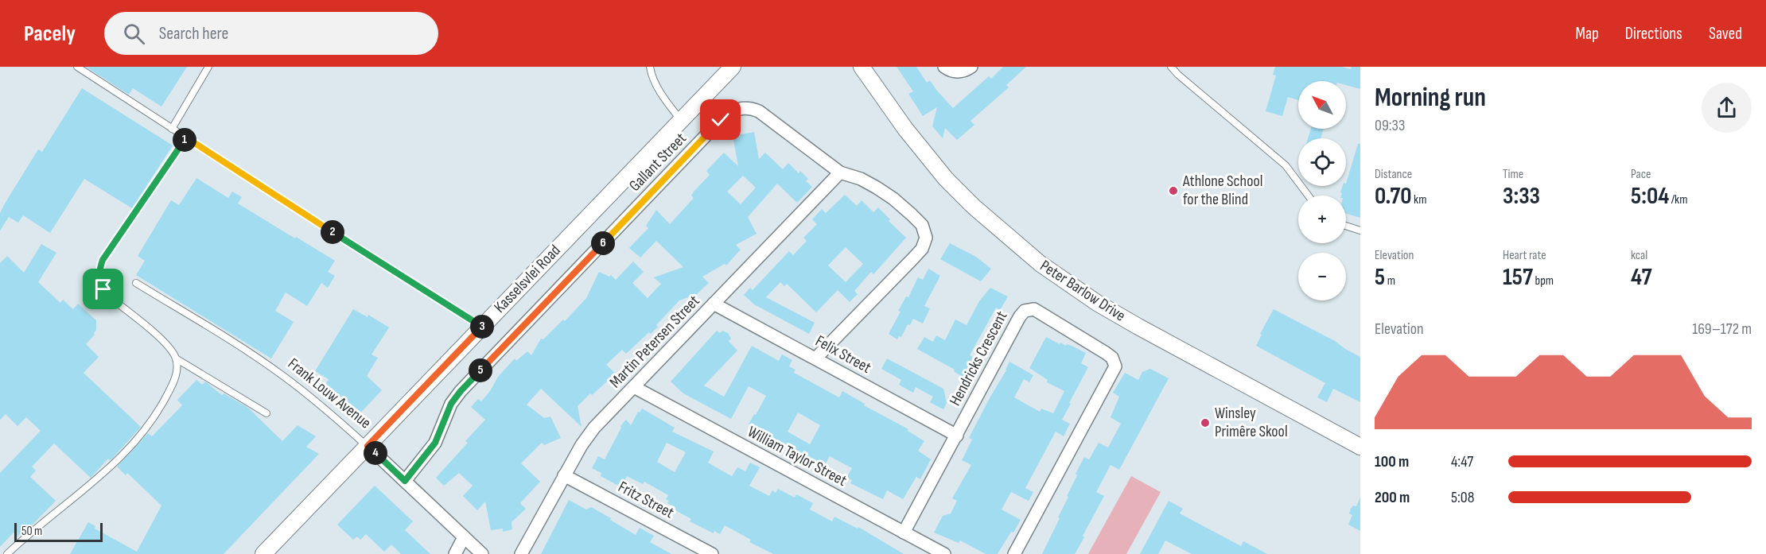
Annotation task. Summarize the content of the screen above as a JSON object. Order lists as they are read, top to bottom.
{
  "streets": {
    "street": [
      "Gallant Street",
      "Kasselsvlei Road",
      "Peter Barlow Drive",
      "Martin Petersen Street",
      "Felix Street",
      "Hendricks Crescent",
      "Frank Louw Avenue",
      "William Taylor Street",
      "Fritz Street"
    ]
  },
  "crossings": [
    ["Gallant Street", "Martin Petersen Street"],
    ["Gallant Street", "Felix Street"],
    ["Gallant Street", "Frank Louw Avenue"],
    ["Kasselsvlei Road", "Frank Louw Avenue"],
    ["Martin Petersen Street", "Felix Street"],
    ["Martin Petersen Street", "William Taylor Street"],
    ["Martin Petersen Street", "Fritz Street"],
    ["Felix Street", "Hendricks Crescent"],
    ["Hendricks Crescent", "William Taylor Street"]
  ],
  "places": ["Athlone School for the Blind", "Winsley Primêre Skool"],
  "scale_bar": "50 m",
  "north": "top left",
  "page": {
    "header": "Pacely",
    "search": "Search here",
    "nav": ["Map", "Directions", "Saved"],
    "heading": ["Morning run", "09:33"],
    "map_buttons": ["+", "−"],
    "pins": [
      "1",
      "2",
      "6",
      "3",
      "5",
      "4"
    ],
    "stats": [
      ["Distance", "0.70 km"],
      ["Time", "3:33"],
      ["Pace", "5:04 /km"],
      ["Elevation", "5 m"],
      ["Heart rate", "157 bpm"],
      ["kcal", "47"]
    ],
    "chart": ["Elevation", "169–172 m"],
    "list": [
      {
        "name": "100 m",
        "note": "4:47"
      },
      {
        "name": "200 m",
        "note": "5:08"
      }
    ],
    "scale": "50 m"
  }
}
